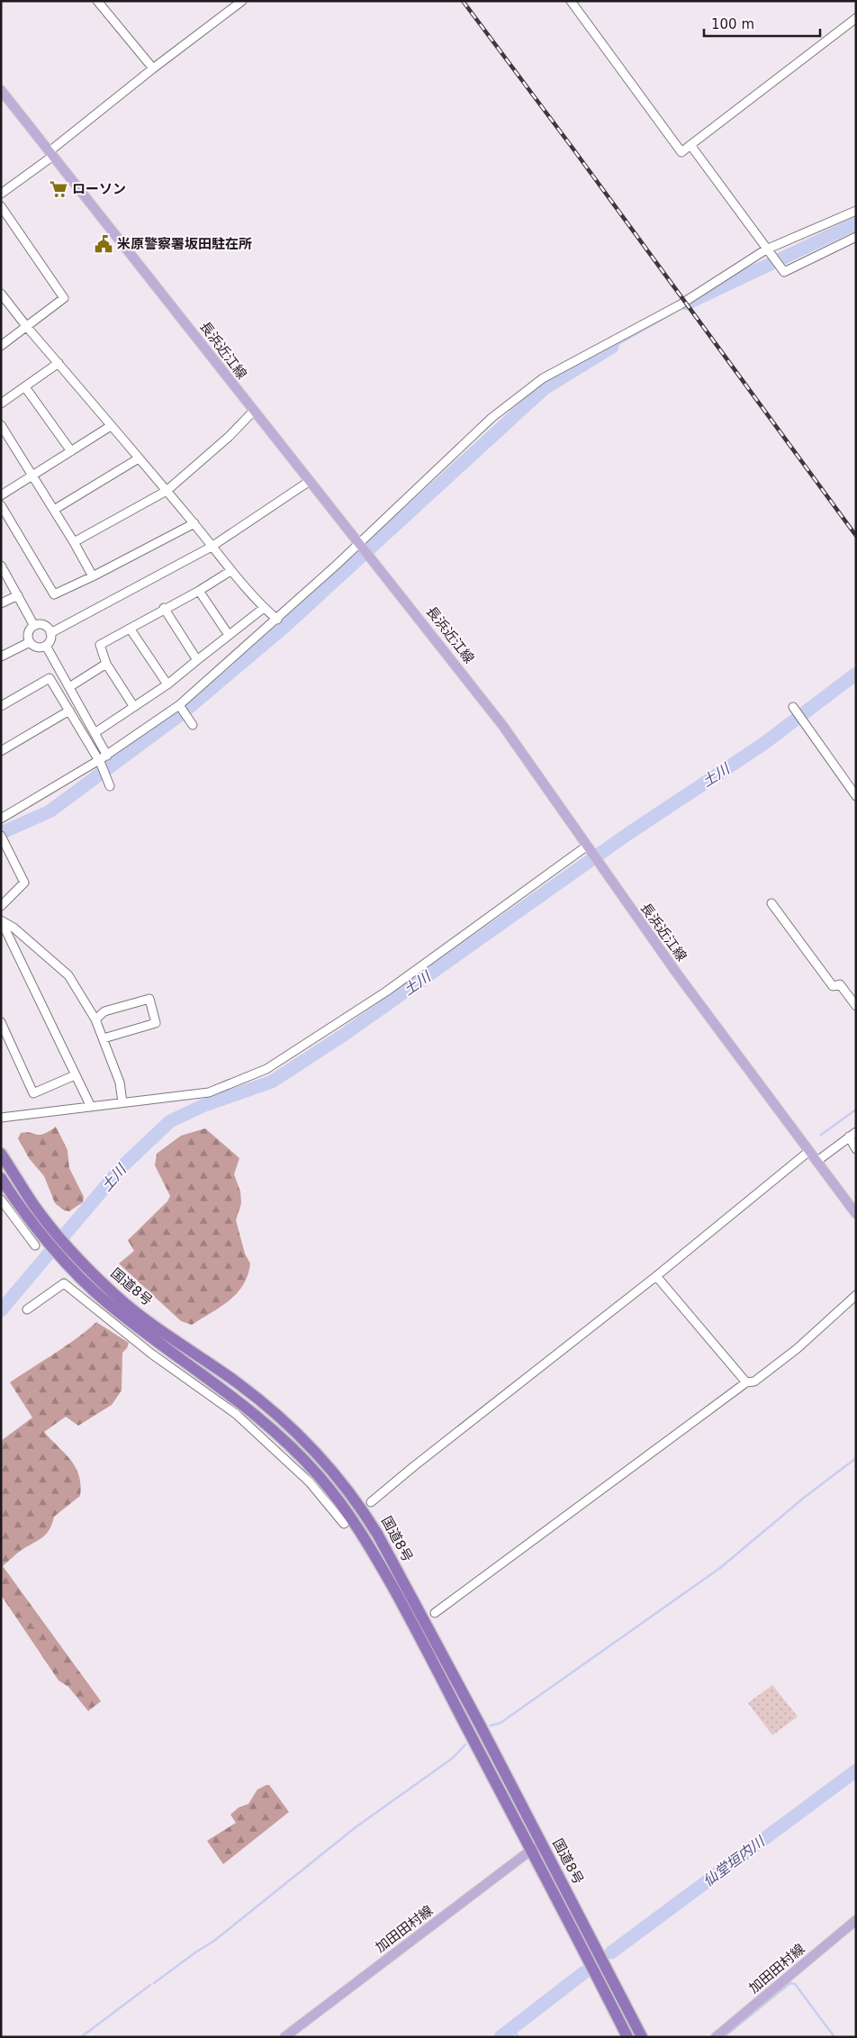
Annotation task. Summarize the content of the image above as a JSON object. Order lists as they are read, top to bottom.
{
  "streets": {
    "highway": ["国道8号"],
    "main road": ["長浜近江線", "加田田村線"]
  },
  "crossings": [
    ["国道8号", "加田田村線"]
  ],
  "water": ["土川", "仙堂垣内川"],
  "places": {
    "supermarket": ["ローソン"],
    "public building": ["米原警察署坂田駐在所"]
  },
  "scale_bar": "100 m"
}
